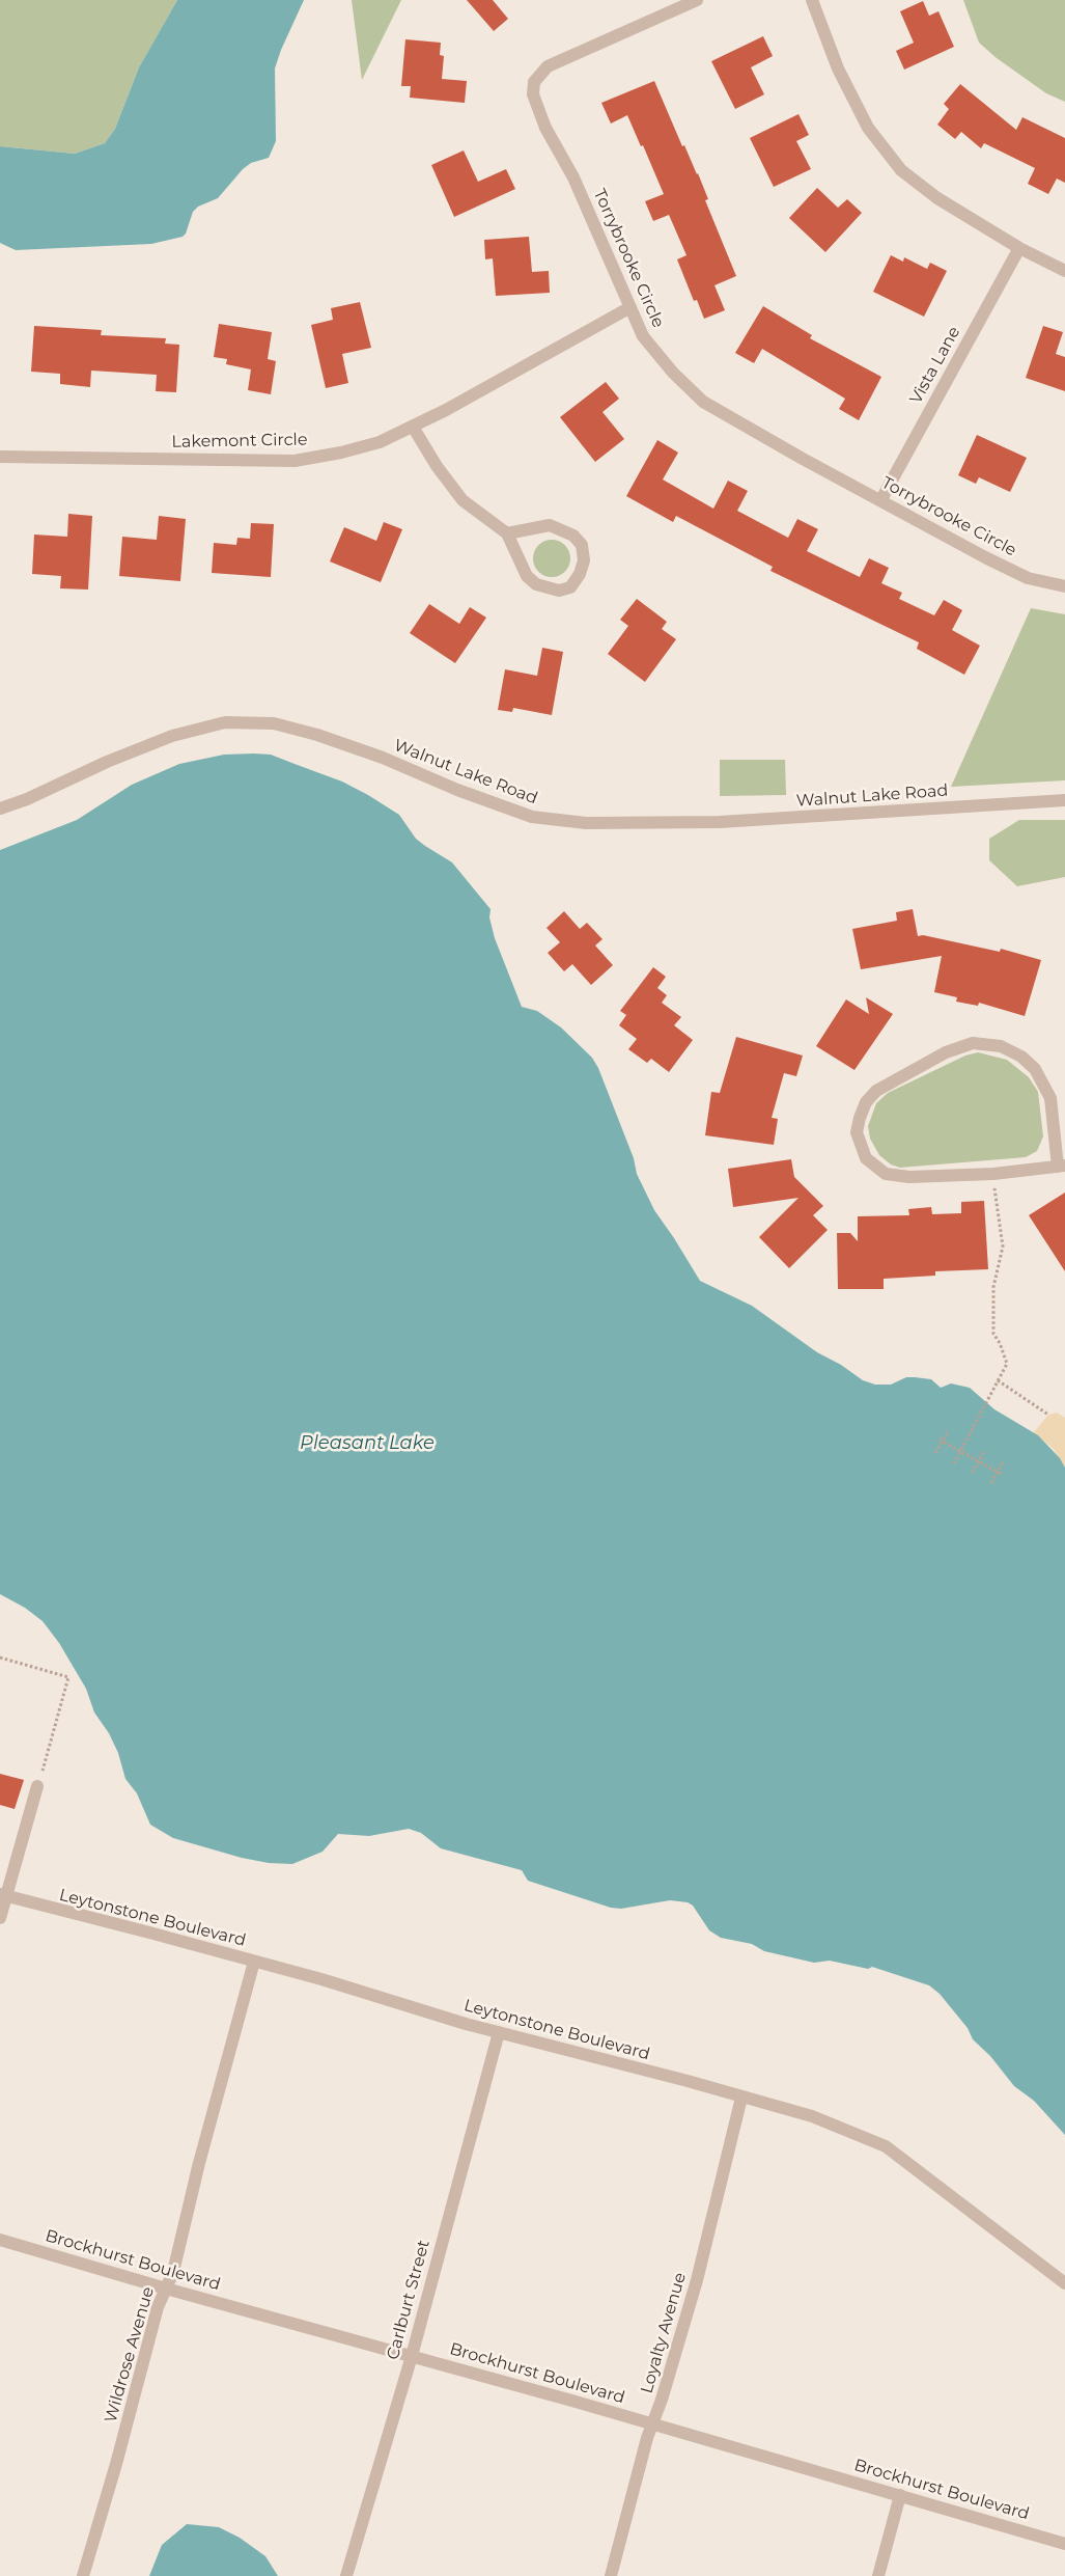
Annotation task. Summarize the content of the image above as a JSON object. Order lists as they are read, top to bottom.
{
  "streets": {
    "street": [
      "Torrybrooke Circle",
      "Vista Lane",
      "Lakemont Circle",
      "Walnut Lake Road",
      "Leytonstone Boulevard",
      "Brockhurst Boulevard",
      "Carlburt Street",
      "Loyalty Avenue",
      "Wildrose Avenue"
    ]
  },
  "crossings": [
    ["Torrybrooke Circle", "Vista Lane"],
    ["Torrybrooke Circle", "Lakemont Circle"],
    ["Leytonstone Boulevard", "Carlburt Street"],
    ["Leytonstone Boulevard", "Loyalty Avenue"],
    ["Leytonstone Boulevard", "Wildrose Avenue"],
    ["Brockhurst Boulevard", "Carlburt Street"],
    ["Brockhurst Boulevard", "Loyalty Avenue"],
    ["Brockhurst Boulevard", "Wildrose Avenue"]
  ],
  "water": ["Pleasant Lake"]
}
